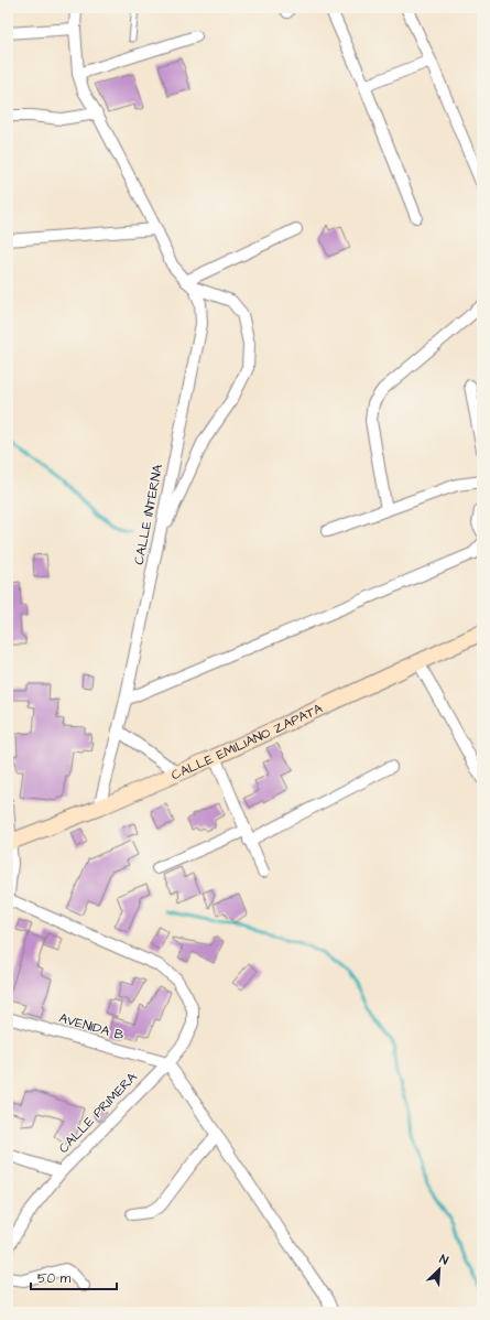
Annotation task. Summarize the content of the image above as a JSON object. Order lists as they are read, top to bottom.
{
  "streets": {
    "main road": ["CALLE EMILIANO ZAPATA"],
    "street": ["CALLE INTERNA", "AVENIDA B", "CALLE PRIMERA"]
  },
  "crossings": [
    ["CALLE INTERNA", "CALLE EMILIANO ZAPATA"],
    ["AVENIDA B", "CALLE PRIMERA"]
  ],
  "scale_bar": "50 m",
  "north": "top right"
}
